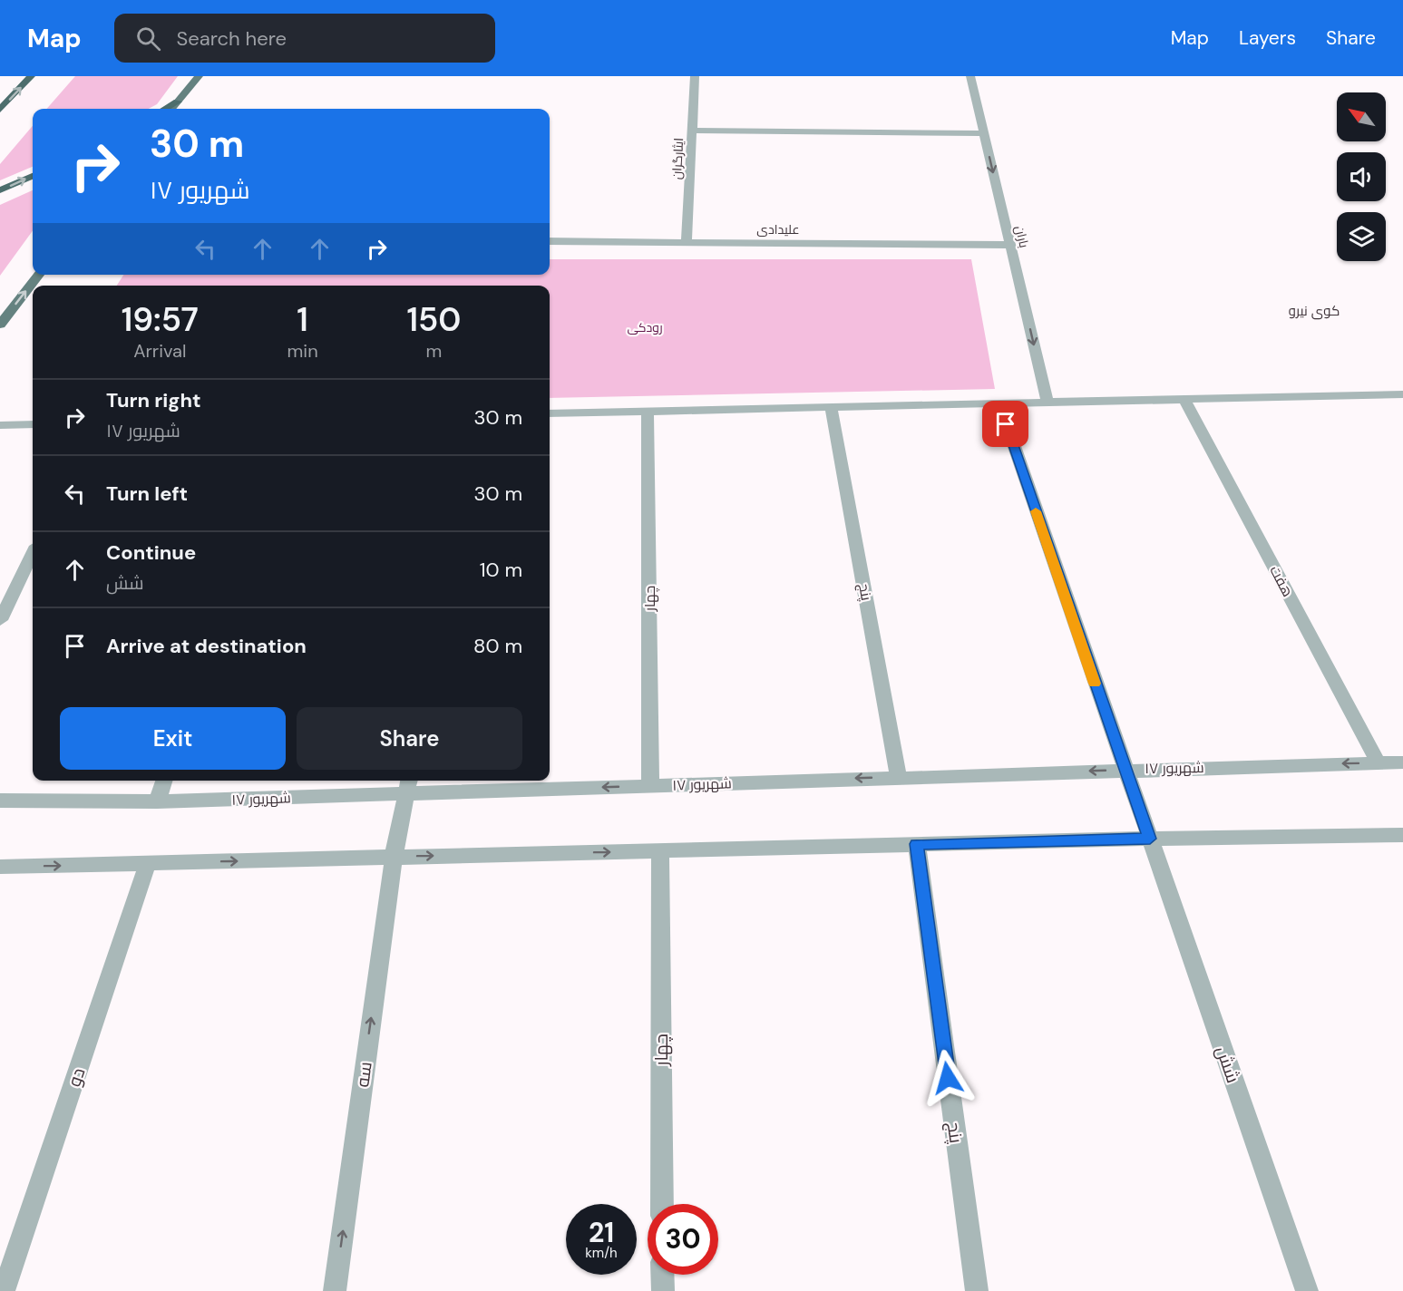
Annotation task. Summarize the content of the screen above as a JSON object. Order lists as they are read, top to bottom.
{
  "streets": {
    "street": [
      "ایثارگران",
      "علیدادی",
      "باران",
      "هفت",
      "پنج",
      "چهار",
      "۱۷ شهریور",
      "شش",
      "سه",
      "دو"
    ]
  },
  "crossings": [
    ["ایثارگران", "علیدادی"],
    ["علیدادی", "باران"],
    ["هفت", "۱۷ شهریور"],
    ["پنج", "۱۷ شهریور"],
    ["چهار", "۱۷ شهریور"],
    ["۱۷ شهریور", "شش"],
    ["۱۷ شهریور", "سه"]
  ],
  "one_way": ["باران", "سه"],
  "districts": ["کوی نیرو"],
  "parks": ["رودکی"],
  "north": "top left",
  "page": {
    "header": "Map",
    "search": "Search here",
    "nav": ["Map", "Layers", "Share"],
    "turn": ["30 m", "۱۷ شهریور"],
    "eta": [
      "19:57",
      "Arrival",
      "1",
      "min",
      "150",
      "m"
    ],
    "list": [
      {
        "name": "Turn right",
        "note": "۱۷ شهریور",
        "value": "30 m"
      },
      {
        "name": "Turn left",
        "value": "30 m"
      },
      {
        "name": "Continue",
        "note": "شش",
        "value": "10 m"
      },
      {
        "name": "Arrive at destination",
        "value": "80 m"
      }
    ],
    "buttons": ["Exit", "Share"],
    "speed": "21 km/h",
    "limit": "30"
  }
}
